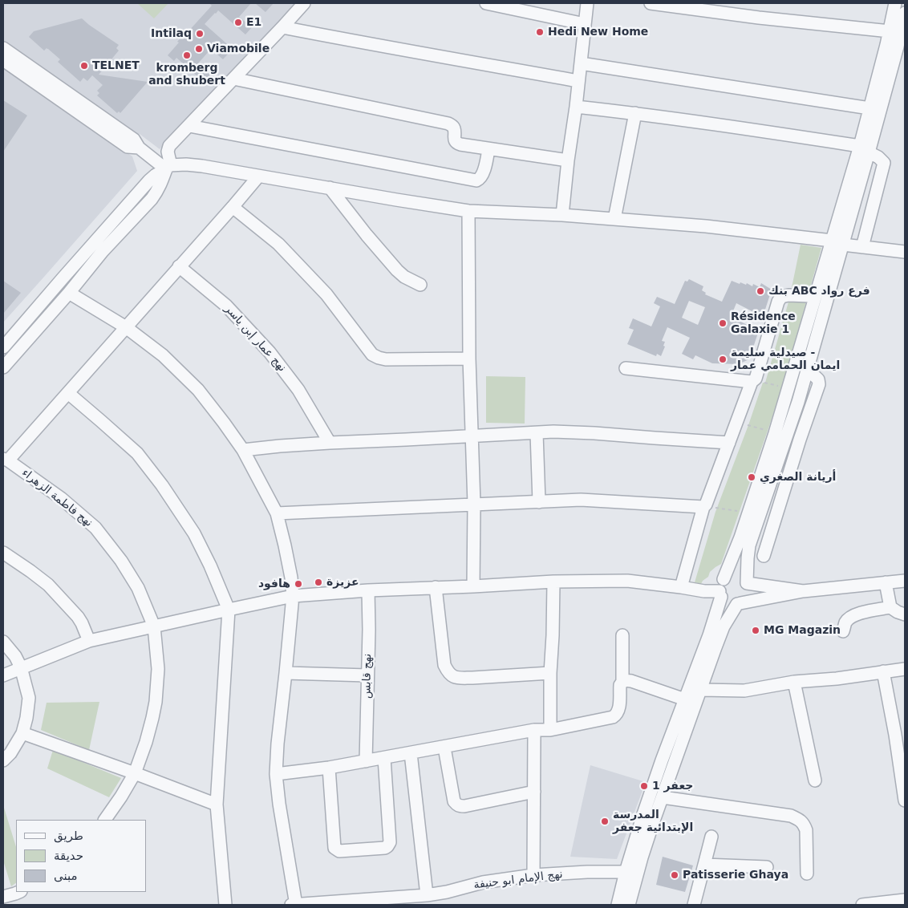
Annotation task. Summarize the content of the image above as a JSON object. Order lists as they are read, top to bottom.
{
  "streets": {
    "street": [
      "نهج عمار إبن ياسر",
      "نهج فاطمة الزهراء",
      "نهج قابس",
      "نهج الإمام ابو حنيفة"
    ]
  },
  "places": [
    "E1",
    "Hedi New Home",
    "Intilaq",
    "Viamobile",
    "kromberg and shubert",
    "TELNET",
    "بنك ABC فرع رواد",
    "Résidence Galaxie 1",
    "صيدلية سليمة - ايمان الحمامي عمار",
    "أريانة الصغري",
    "عزيزة",
    "هافود",
    "MG Magazin",
    "جعفر 1",
    "المدرسة الإبتدائية جعفر",
    "Patisserie Ghaya"
  ],
  "legend": ["طريق", "حديقة", "مبنى"]
}
